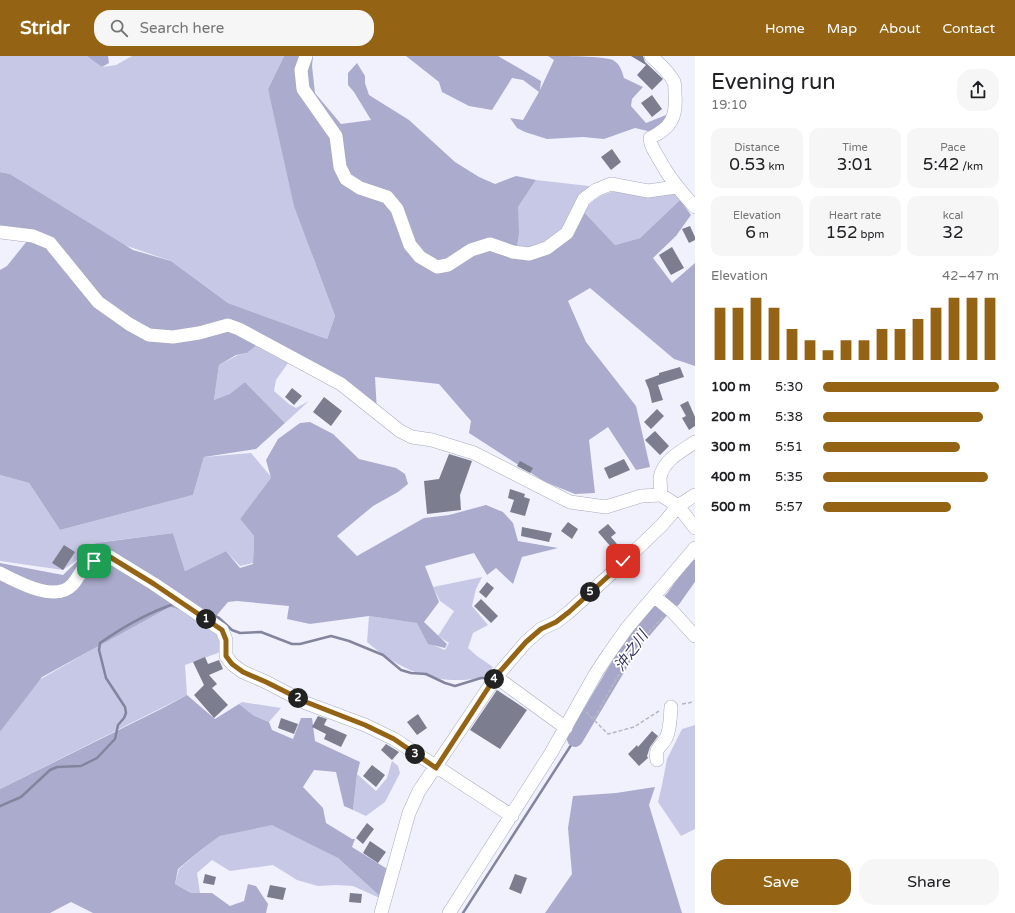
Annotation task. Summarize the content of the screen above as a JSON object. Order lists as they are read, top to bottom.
{
  "water": ["沖之川"],
  "page": {
    "header": "Stridr",
    "search": "Search here",
    "nav": [
      "Home",
      "Map",
      "About",
      "Contact"
    ],
    "heading": ["Evening run", "19:10"],
    "stats": [
      ["Distance", "0.53 km"],
      ["Time", "3:01"],
      ["Pace", "5:42 /km"],
      ["Elevation", "6 m"],
      ["Heart rate", "152 bpm"],
      ["kcal", "32"]
    ],
    "chart": ["Elevation", "42–47 m"],
    "list": [
      {
        "name": "100 m",
        "note": "5:30"
      },
      {
        "name": "200 m",
        "note": "5:38"
      },
      {
        "name": "300 m",
        "note": "5:51"
      },
      {
        "name": "400 m",
        "note": "5:35"
      },
      {
        "name": "500 m",
        "note": "5:57"
      }
    ],
    "pins": [
      "5",
      "1",
      "4",
      "2",
      "3"
    ],
    "buttons": ["Save", "Share"]
  }
}
